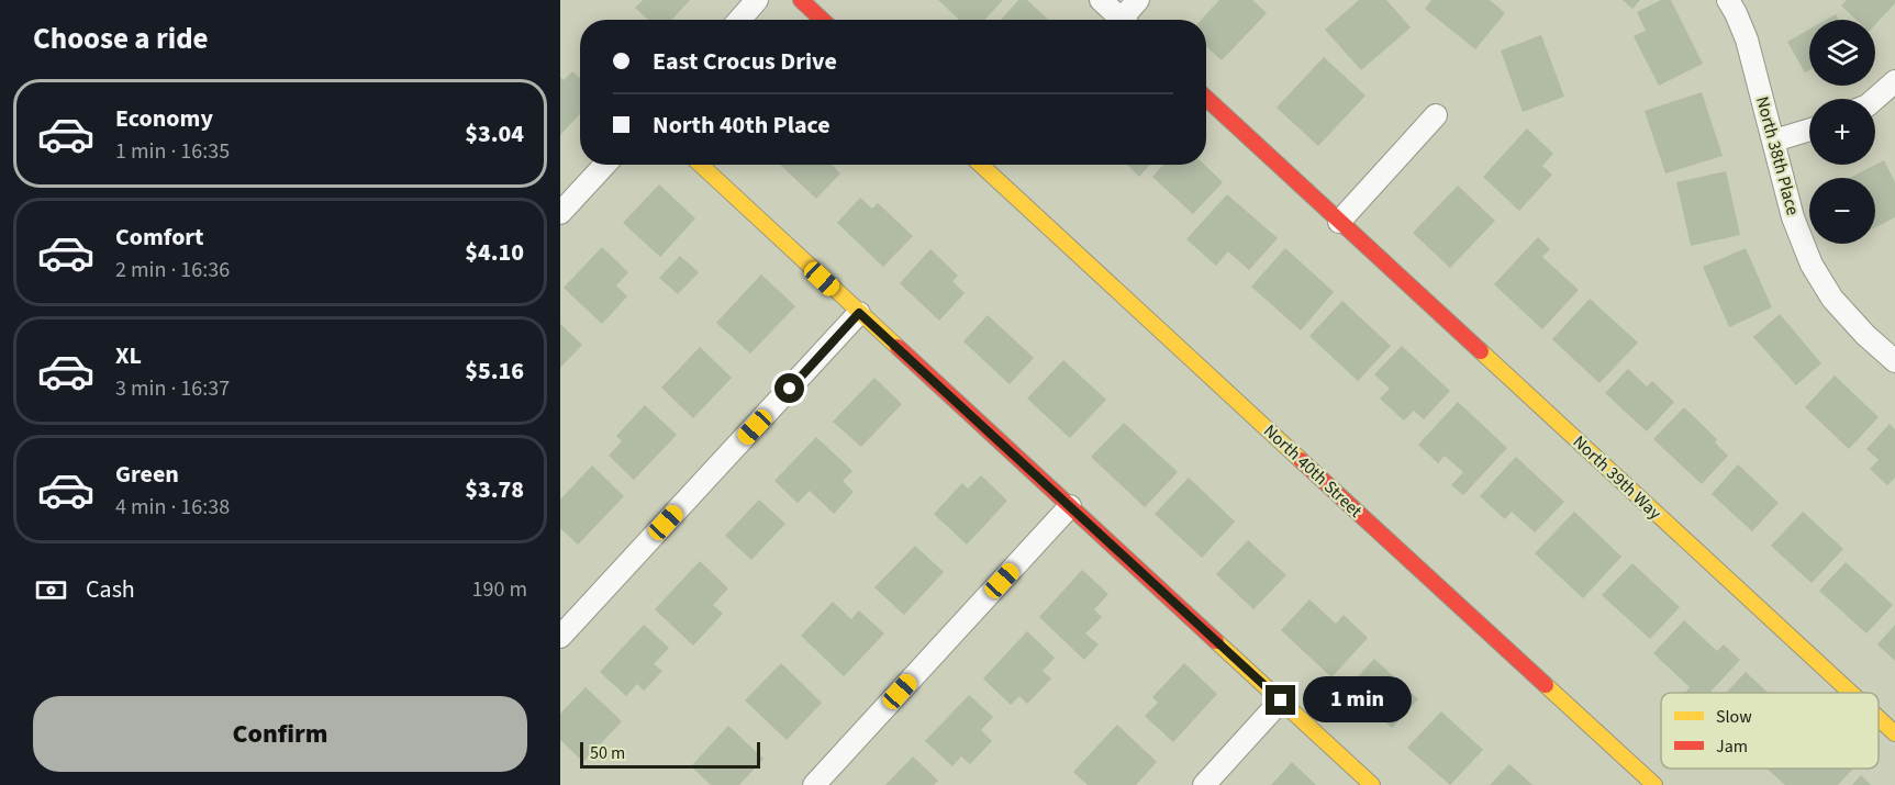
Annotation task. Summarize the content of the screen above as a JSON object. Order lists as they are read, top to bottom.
{
  "streets": {
    "street": ["North 38th Place", "North 40th Street", "North 39th Way"]
  },
  "legend": ["Slow", "Jam"],
  "scale_bar": "50 m",
  "page": {
    "heading": "Choose a ride",
    "map_buttons": ["+", "−"],
    "banner": ["East Crocus Drive", "North 40th Place"],
    "list": [
      {
        "name": "Economy",
        "note": "1 min · 16:35",
        "value": "$3.04"
      },
      {
        "name": "Comfort",
        "note": "2 min · 16:36",
        "value": "$4.10"
      },
      {
        "name": "XL",
        "note": "3 min · 16:37",
        "value": "$5.16"
      },
      {
        "name": "Green",
        "note": "4 min · 16:38",
        "value": "$3.78"
      }
    ],
    "pay": ["Cash", "190 m"],
    "bubble": "1 min",
    "buttons": "Confirm",
    "scale": "50 m"
  }
}
